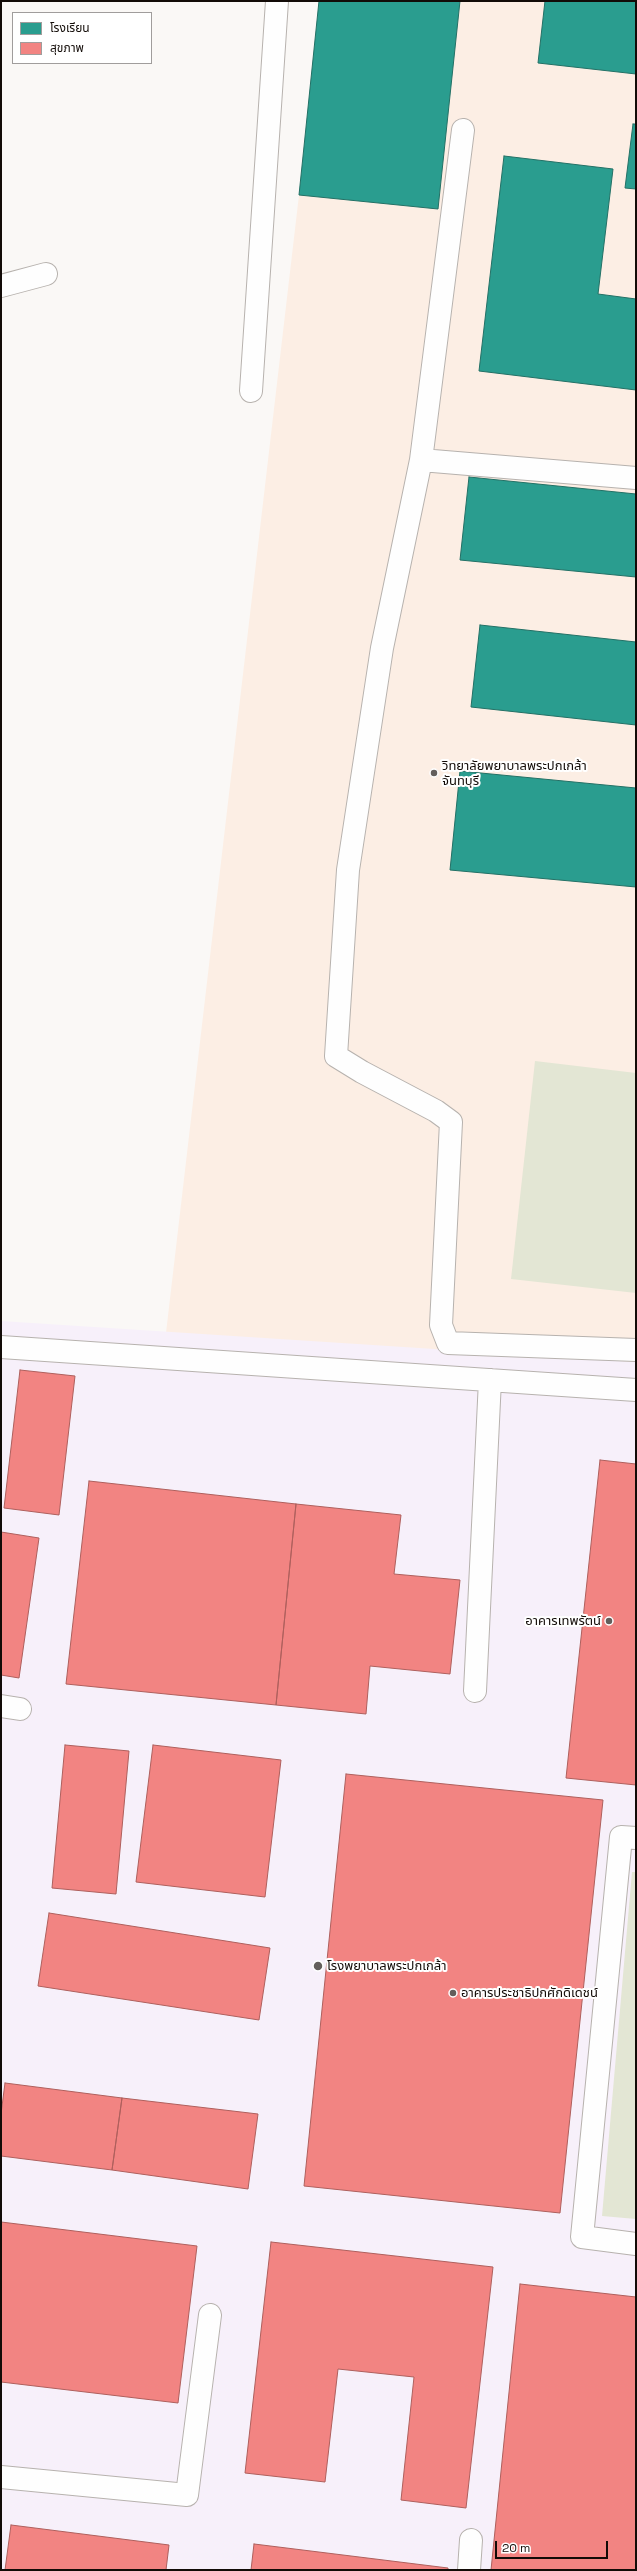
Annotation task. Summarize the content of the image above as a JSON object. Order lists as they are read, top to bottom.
{
  "places": [
    "วิทยาลัยพยาบาลพระปกเกล้า จันทบุรี",
    "อาคารเทพรัตน์",
    "โรงพยาบาลพระปกเกล้า",
    "อาคารประชาธิปกศักดิเดชน์"
  ],
  "legend": ["โรงเรียน", "สุขภาพ"],
  "scale_bar": "20 m"
}
